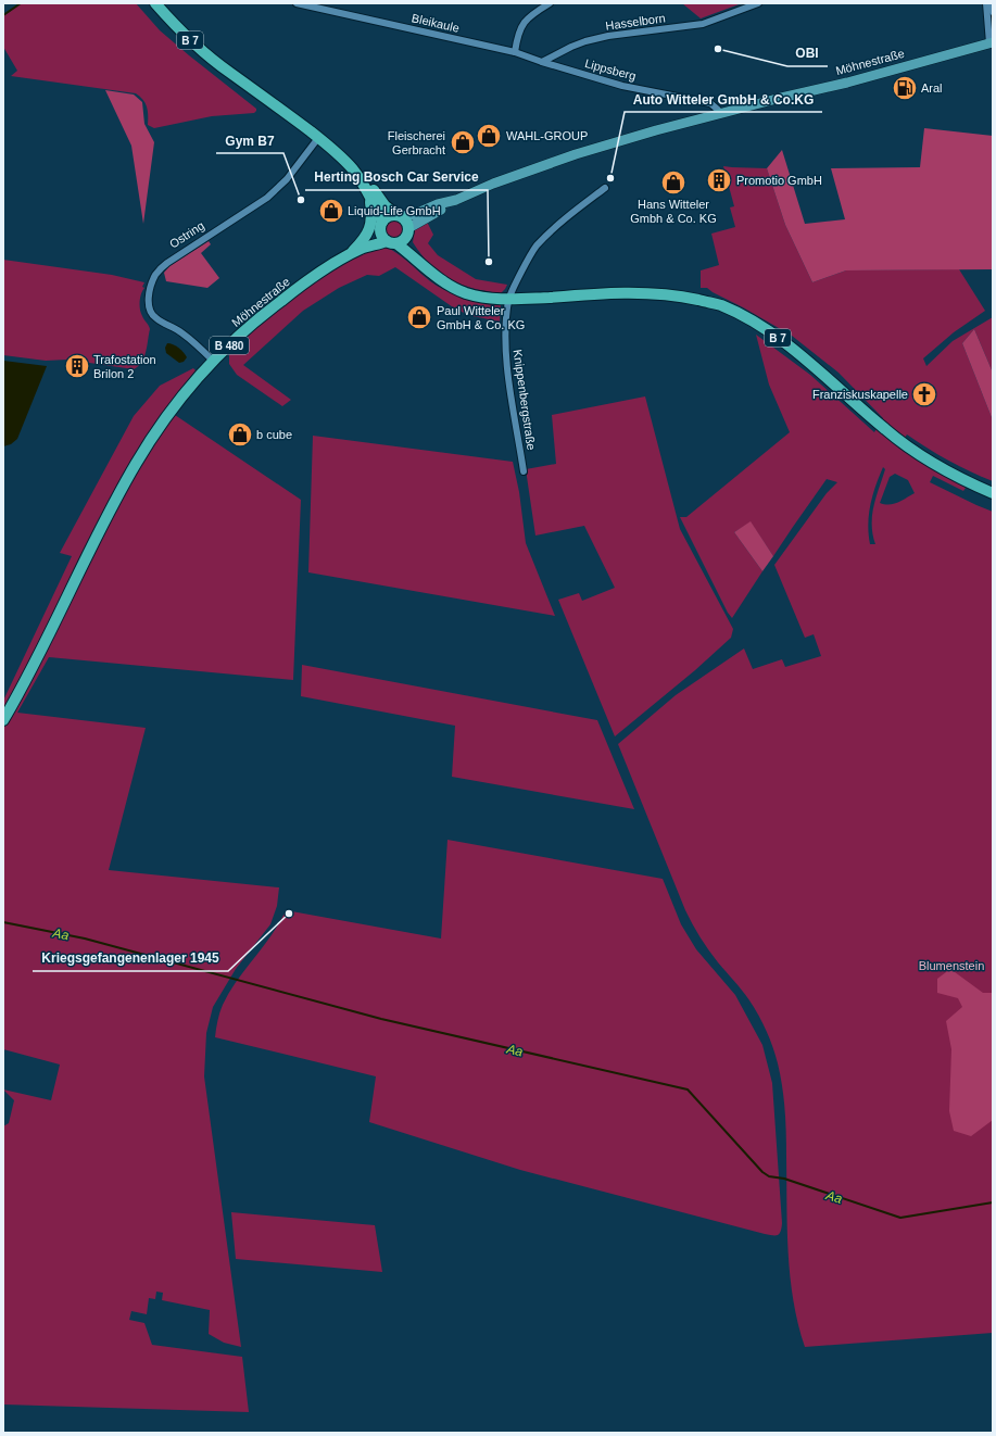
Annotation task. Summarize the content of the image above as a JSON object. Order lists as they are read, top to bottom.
{
  "streets": {
    "main road": ["B 7", "Möhnestraße", "B 480"],
    "street": [
      "Hasselborn",
      "Bleikaule",
      "Lippsberg",
      "Ostring",
      "Knippenbergstraße"
    ]
  },
  "crossings": [
    ["Hasselborn", "Lippsberg"],
    ["B 7", "Möhnestraße"],
    ["B 7", "Ostring"],
    ["B 7", "B 480"],
    ["B 7", "Knippenbergstraße"],
    ["Möhnestraße", "Lippsberg"],
    ["Möhnestraße", "Ostring"],
    ["Möhnestraße", "B 480"]
  ],
  "water": ["Aa"],
  "parks": ["Blumenstein"],
  "places": {
    "other": [
      "OBI",
      "Auto Witteler GmbH & Co.KG",
      "Gym B7",
      "Herting Bosch Car Service",
      "Kriegsgefangenenlager 1945"
    ],
    "fuel station": ["Aral"],
    "shop": [
      "WAHL-GROUP",
      "Fleischerei Gerbracht",
      "Hans Witteler Gmbh & Co. KG",
      "Liquid-Life GmbH",
      "Paul Witteler GmbH & Co. KG",
      "b cube"
    ],
    "building": ["Promotio GmbH", "Trafostation Brilon 2"],
    "church": ["Franziskuskapelle"]
  }
}
